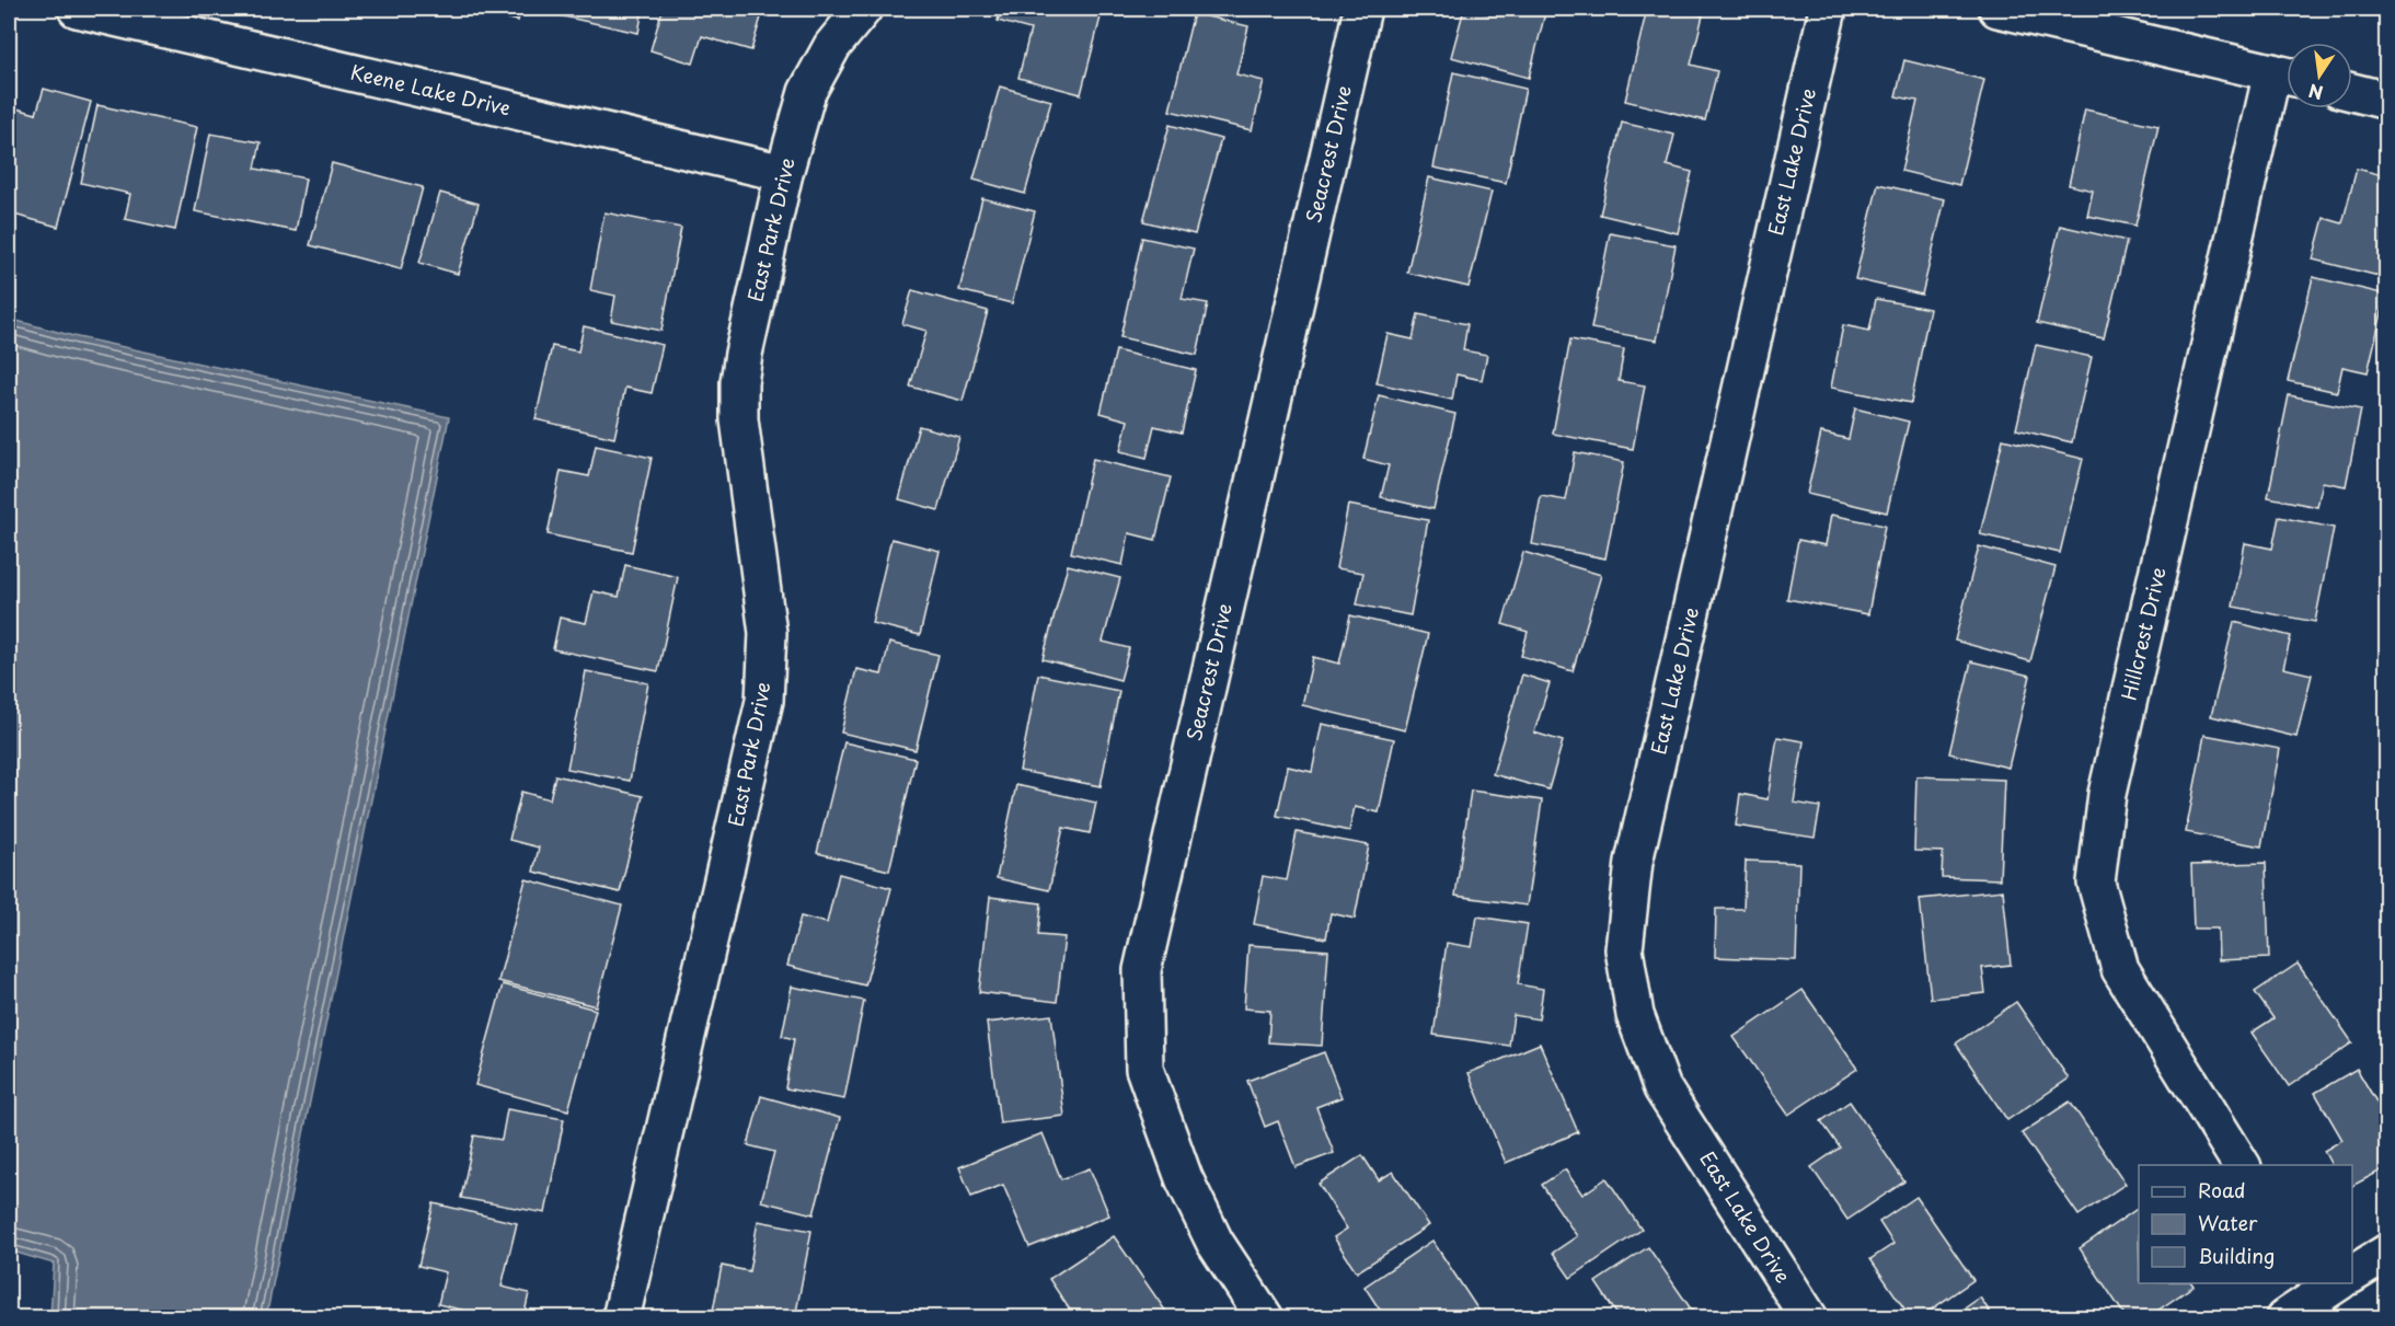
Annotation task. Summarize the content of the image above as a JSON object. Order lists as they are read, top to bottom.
{
  "streets": {
    "street": [
      "Keene Lake Drive",
      "Seacrest Drive",
      "East Lake Drive",
      "East Park Drive",
      "Hillcrest Drive"
    ]
  },
  "crossings": [
    ["Keene Lake Drive", "East Park Drive"]
  ],
  "legend": ["Road", "Water", "Building"],
  "north": "bottom"
}
